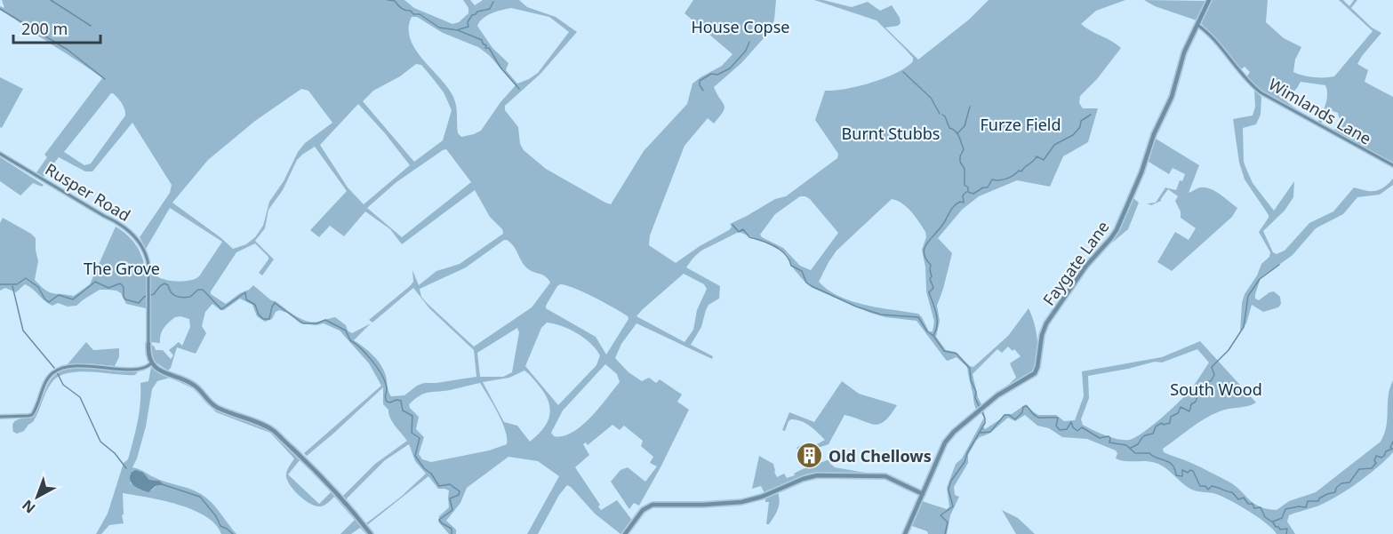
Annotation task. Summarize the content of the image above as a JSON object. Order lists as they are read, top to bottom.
{
  "streets": {
    "street": ["Wimlands Lane", "Rusper Road", "Faygate Lane"]
  },
  "crossings": [
    ["Wimlands Lane", "Faygate Lane"]
  ],
  "parks": [
    "House Copse",
    "Furze Field",
    "Burnt Stubbs",
    "The Grove",
    "South Wood"
  ],
  "places": {
    "building": ["Old Chellows"]
  },
  "scale_bar": "200 m",
  "north": "bottom left"
}
